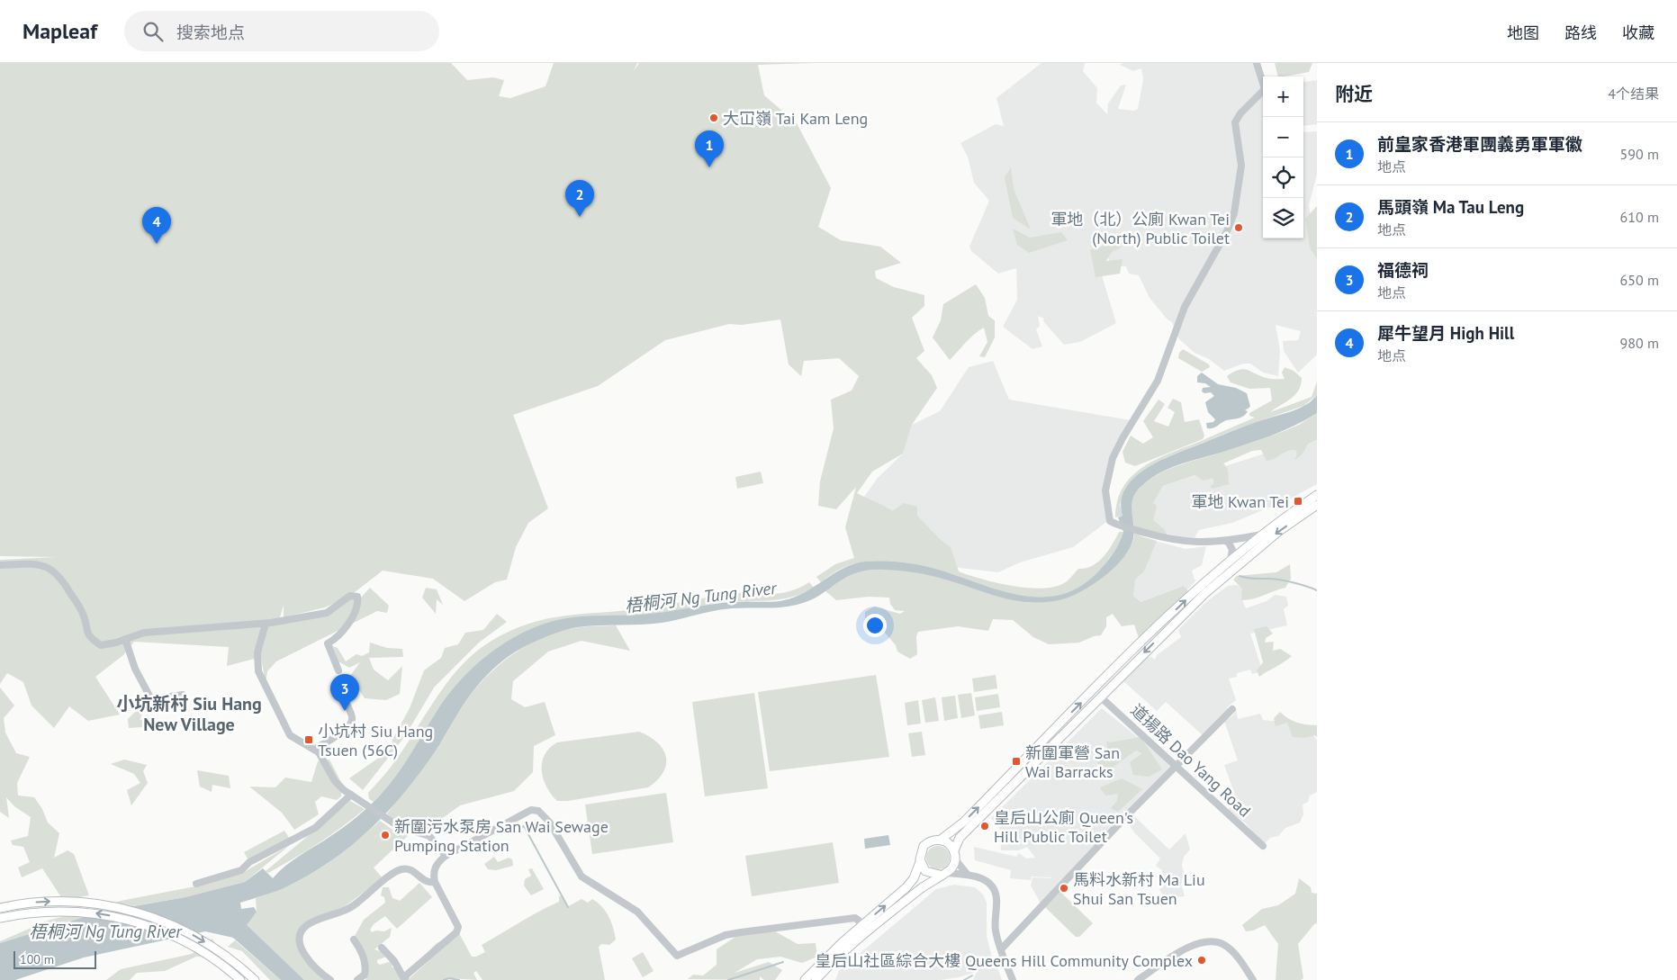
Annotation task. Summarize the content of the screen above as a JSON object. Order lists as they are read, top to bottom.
{
  "streets": {
    "street": ["道揚路 Dao Yang Road"]
  },
  "districts": ["小坑新村 Siu Hang New Village"],
  "water": ["梧桐河 Ng Tung River"],
  "places": {
    "other": [
      "大冚嶺 Tai Kam Leng",
      "軍地（北）公廁 Kwan Tei (North) Public Toilet",
      "皇后山公廁 Queen's Hill Public Toilet",
      "新圍污水泵房 San Wai Sewage Pumping Station",
      "馬料水新村 Ma Liu Shui San Tsuen",
      "皇后山社區綜合大樓 Queens Hill Community Complex"
    ],
    "transit": ["軍地 Kwan Tei", "小坑村 Siu Hang Tsuen (56C)", "新圍軍營 San Wai Barracks"]
  },
  "scale_bar": "100 m",
  "page": {
    "header": "Mapleaf",
    "search": "搜索地点",
    "nav": ["地图", "路线", "收藏"],
    "heading": ["附近", "4个结果"],
    "map_buttons": ["+", "−"],
    "list": [
      {
        "mark": "1",
        "name": "前皇家香港軍團義勇軍軍徽",
        "note": "地点",
        "value": "590 m"
      },
      {
        "mark": "2",
        "name": "馬頭嶺 Ma Tau Leng",
        "note": "地点",
        "value": "610 m"
      },
      {
        "mark": "3",
        "name": "福德祠",
        "note": "地点",
        "value": "650 m"
      },
      {
        "mark": "4",
        "name": "犀牛望月 High Hill",
        "note": "地点",
        "value": "980 m"
      }
    ],
    "pins": [
      "1",
      "2",
      "4",
      "3"
    ],
    "scale": "100 m"
  }
}
